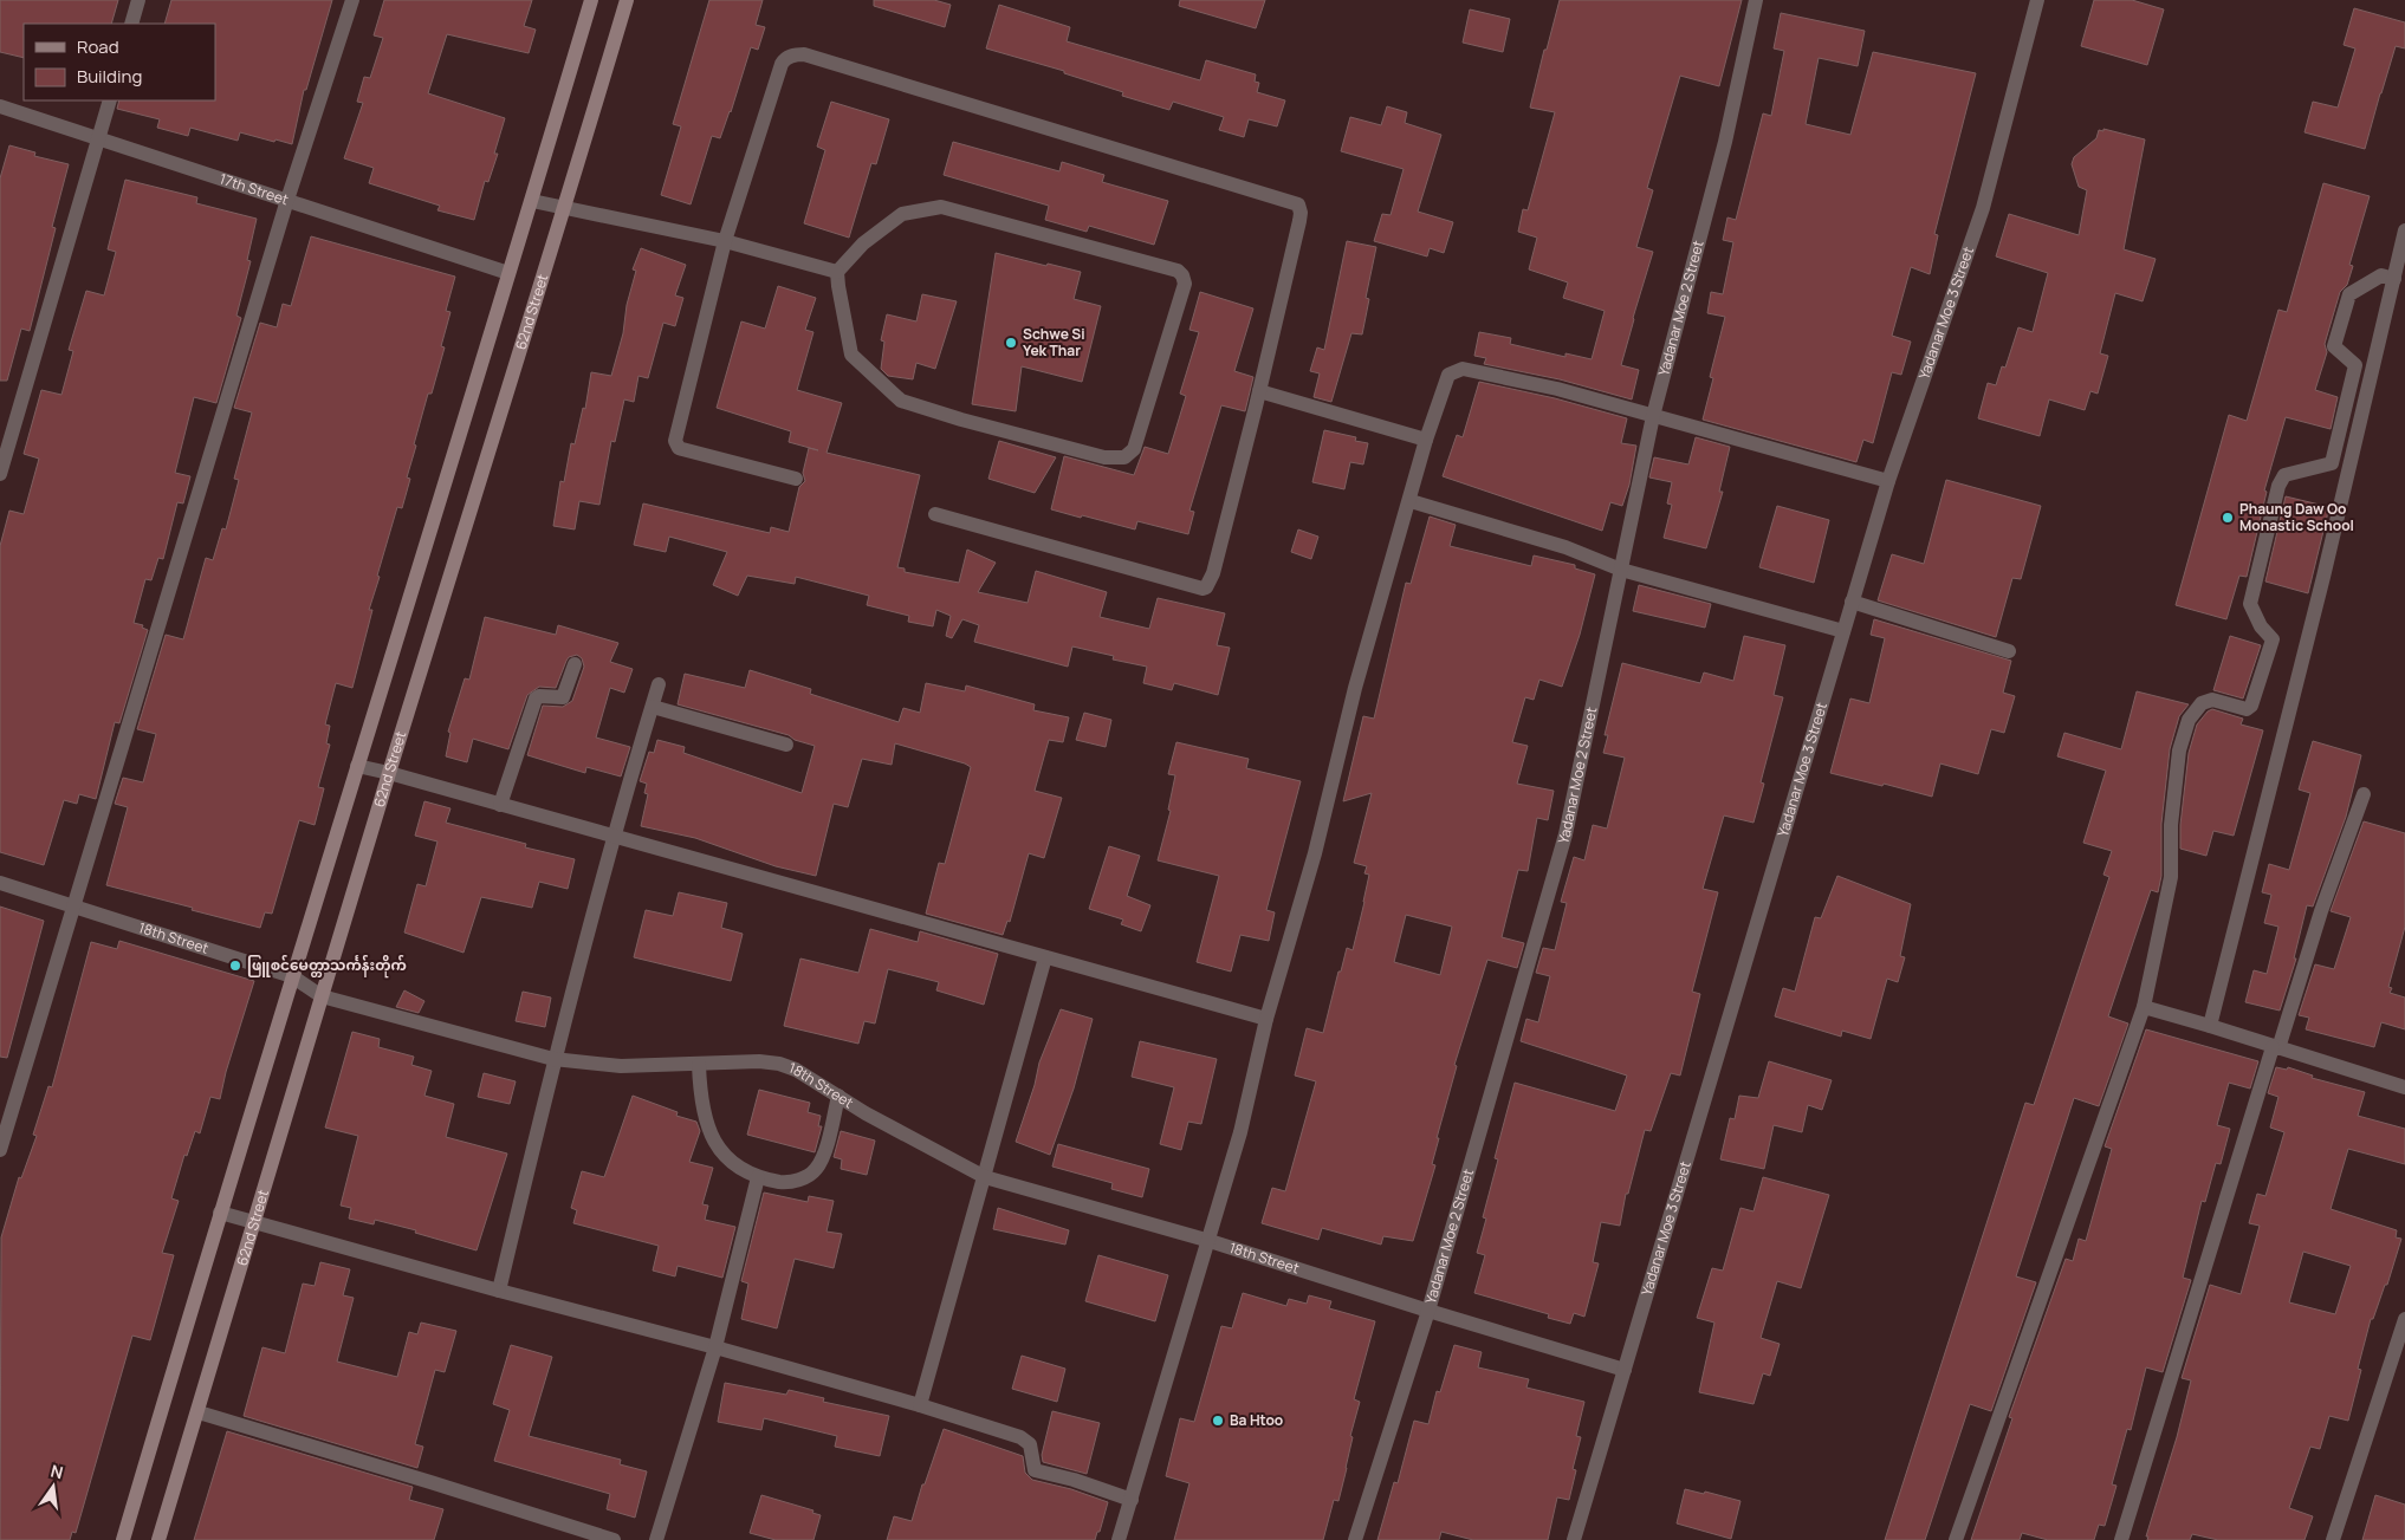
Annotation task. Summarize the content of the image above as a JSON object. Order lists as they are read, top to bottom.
{
  "streets": {
    "main road": ["62nd Street"],
    "street": [
      "17th Street",
      "Yadanar Moe 2 Street",
      "Yadanar Moe 3 Street",
      "18th Street"
    ]
  },
  "crossings": [
    ["Yadanar Moe 2 Street", "18th Street"],
    ["62nd Street", "18th Street"],
    ["Yadanar Moe 3 Street", "18th Street"]
  ],
  "places": [
    "Schwe Si Yek Thar",
    "Phaung Daw Oo Monastic School",
    "ဖြူစင်မေတ္တာသင်္ကန်းတိုက်",
    "Ba Htoo"
  ],
  "legend": ["Road", "Building"],
  "north": "top"
}
